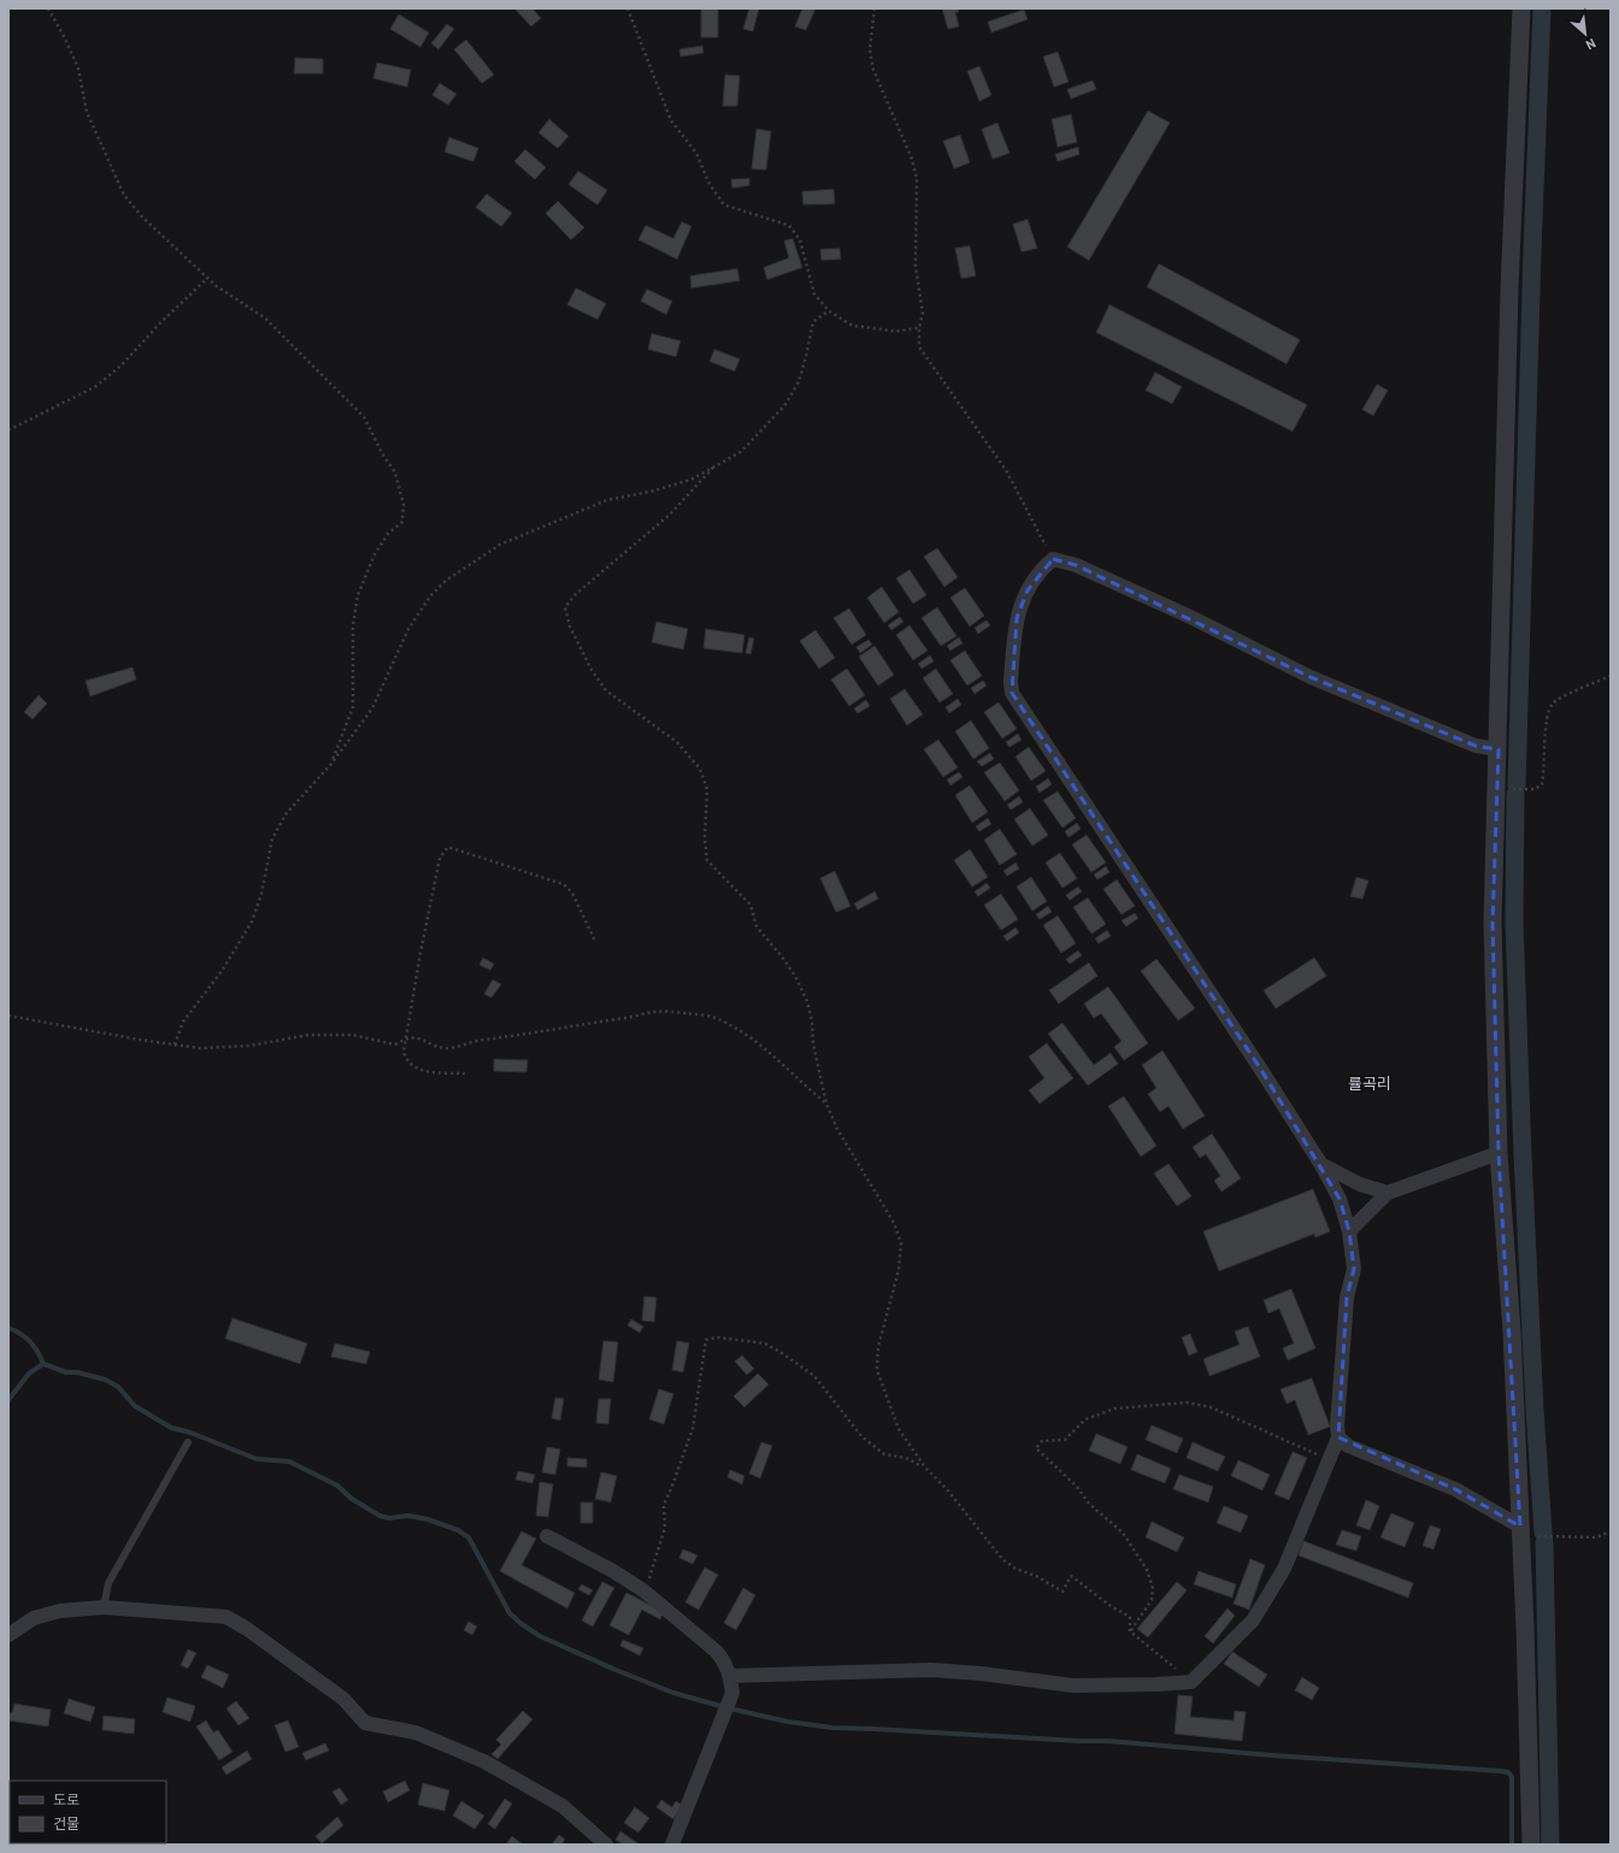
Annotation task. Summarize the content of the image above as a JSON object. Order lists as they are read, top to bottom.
{
  "districts": ["률곡리"],
  "legend": ["도로", "건물"],
  "north": "bottom right"
}
